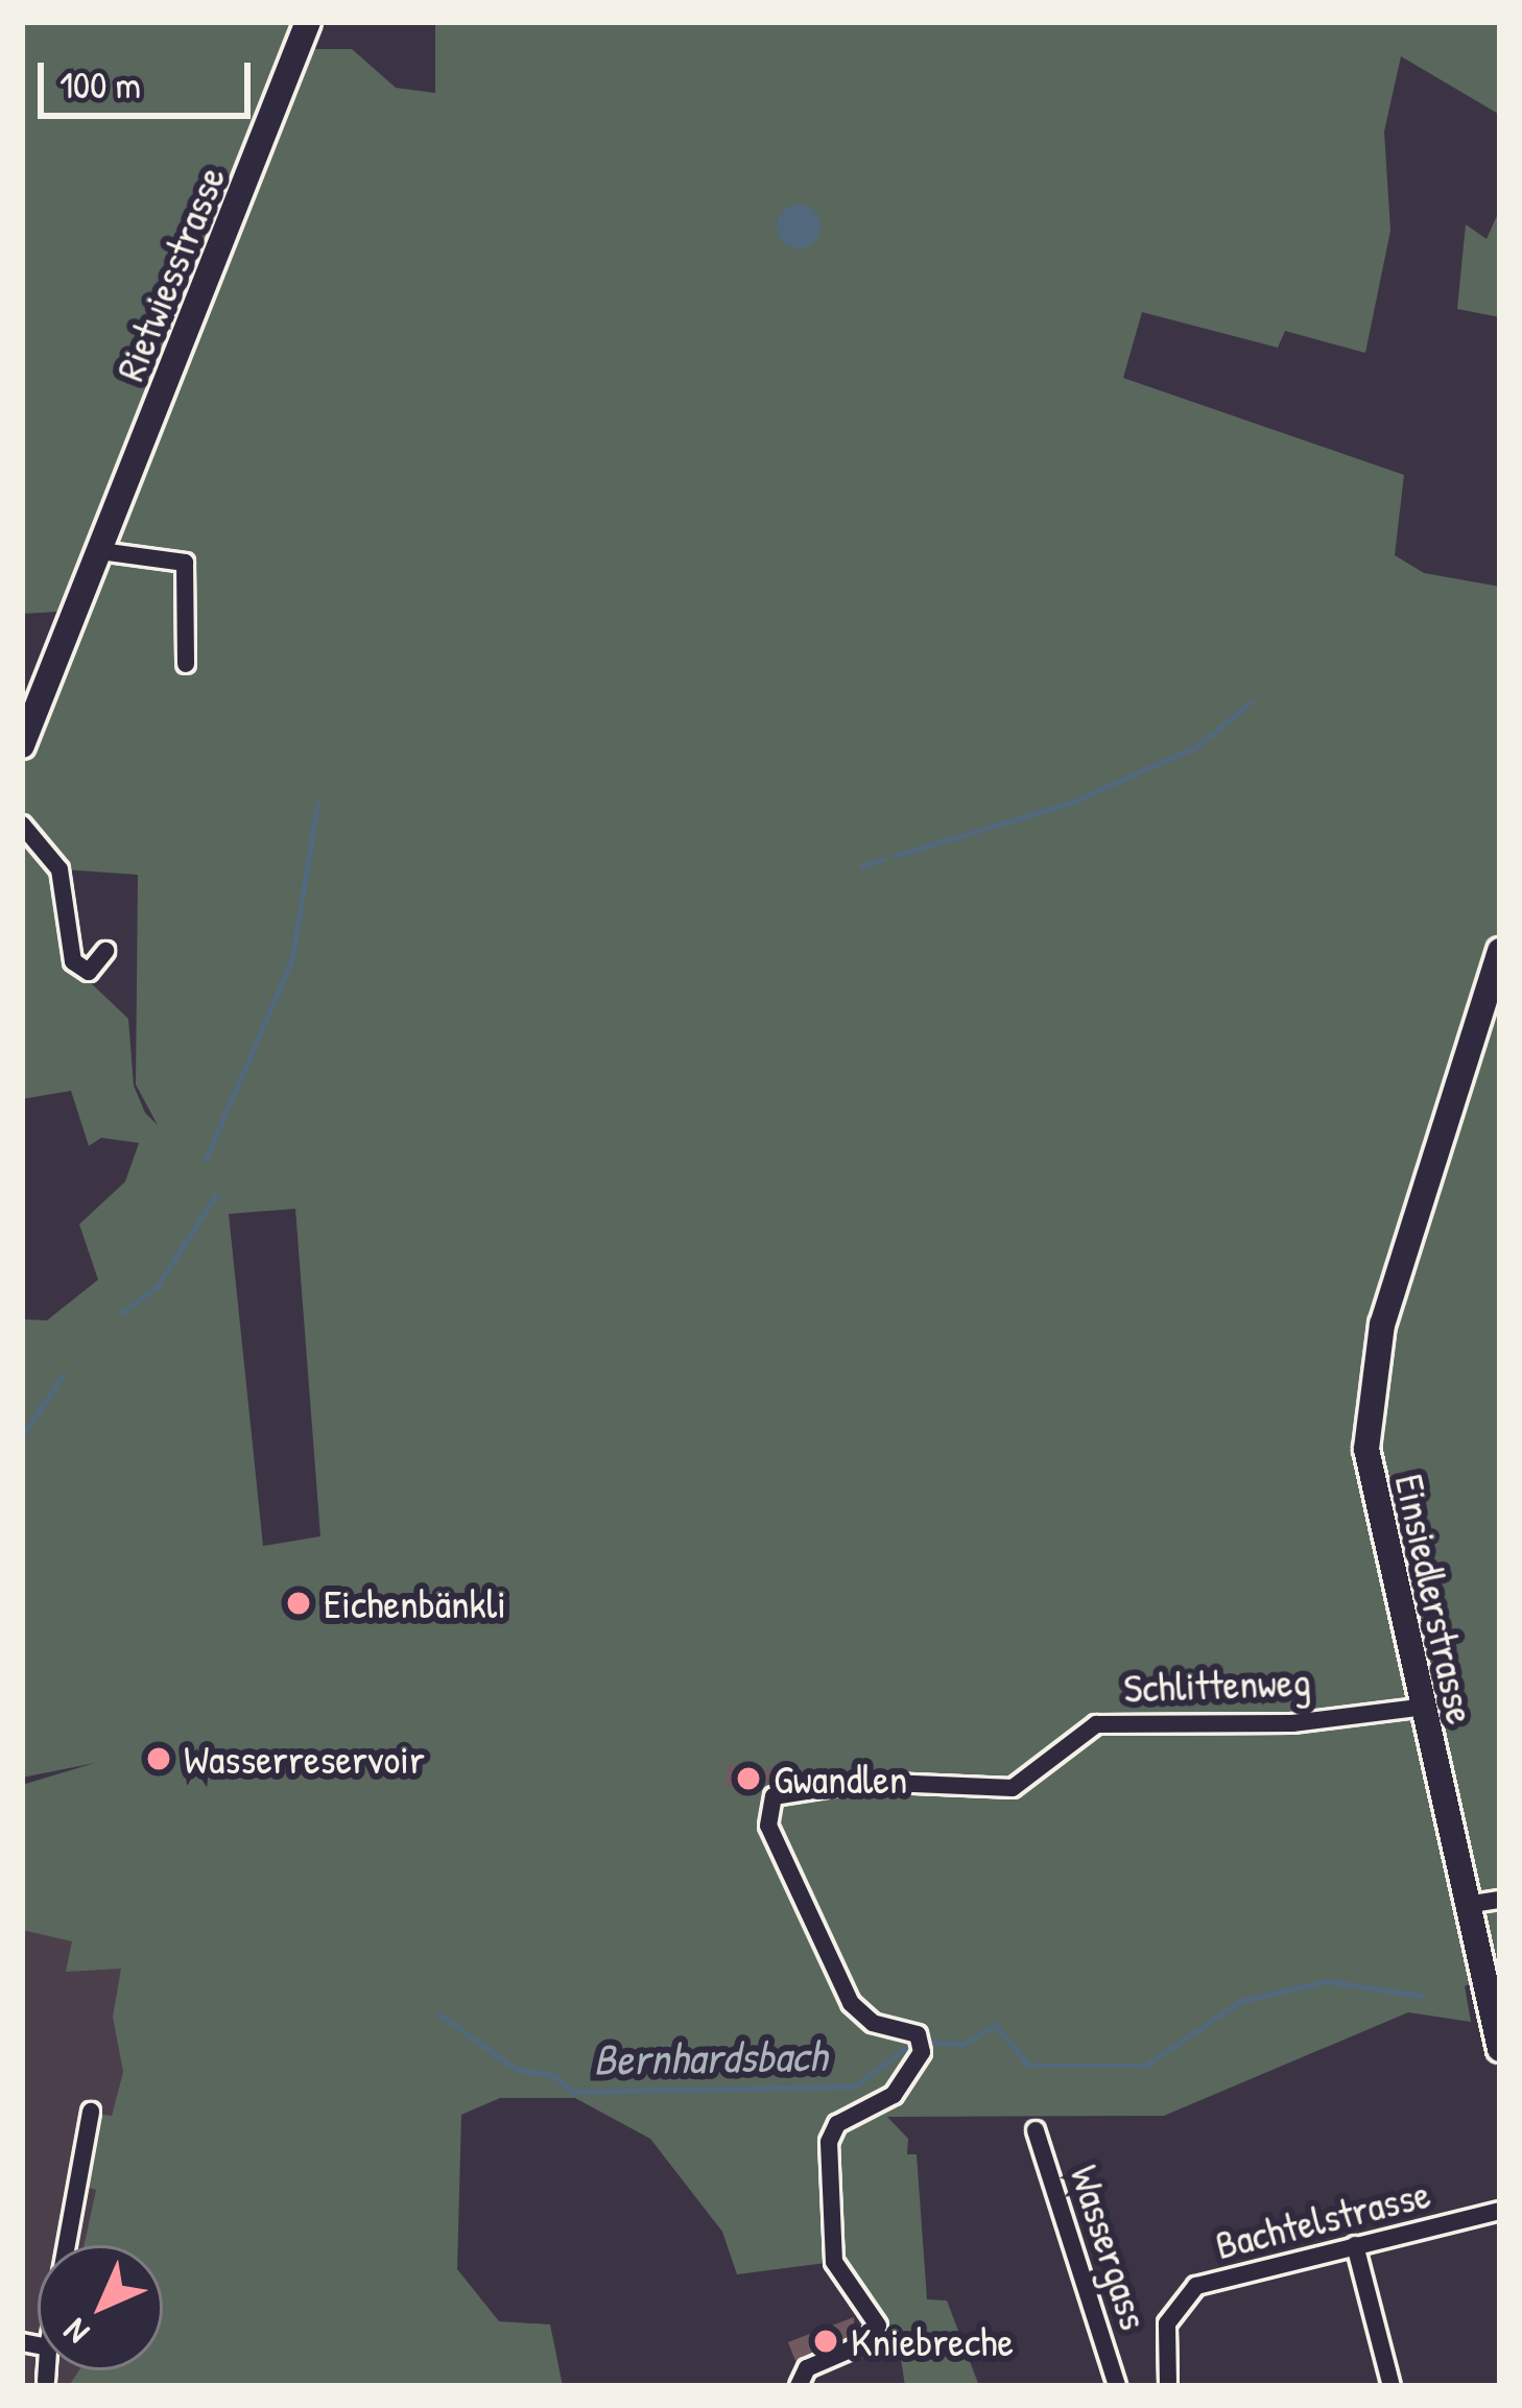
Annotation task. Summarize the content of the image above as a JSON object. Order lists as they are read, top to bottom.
{
  "streets": {
    "street": [
      "Rietwiesstrasse",
      "Einsiedlerstrasse",
      "Schlittenweg",
      "Bachtelstrasse",
      "Wassergass"
    ]
  },
  "crossings": [
    ["Einsiedlerstrasse", "Schlittenweg"]
  ],
  "water": ["Bernhardsbach"],
  "places": [
    "Eichenbänkli",
    "Wasserreservoir",
    "Gwandlen",
    "Kniebreche"
  ],
  "scale_bar": "100 m",
  "north": "bottom left"
}
